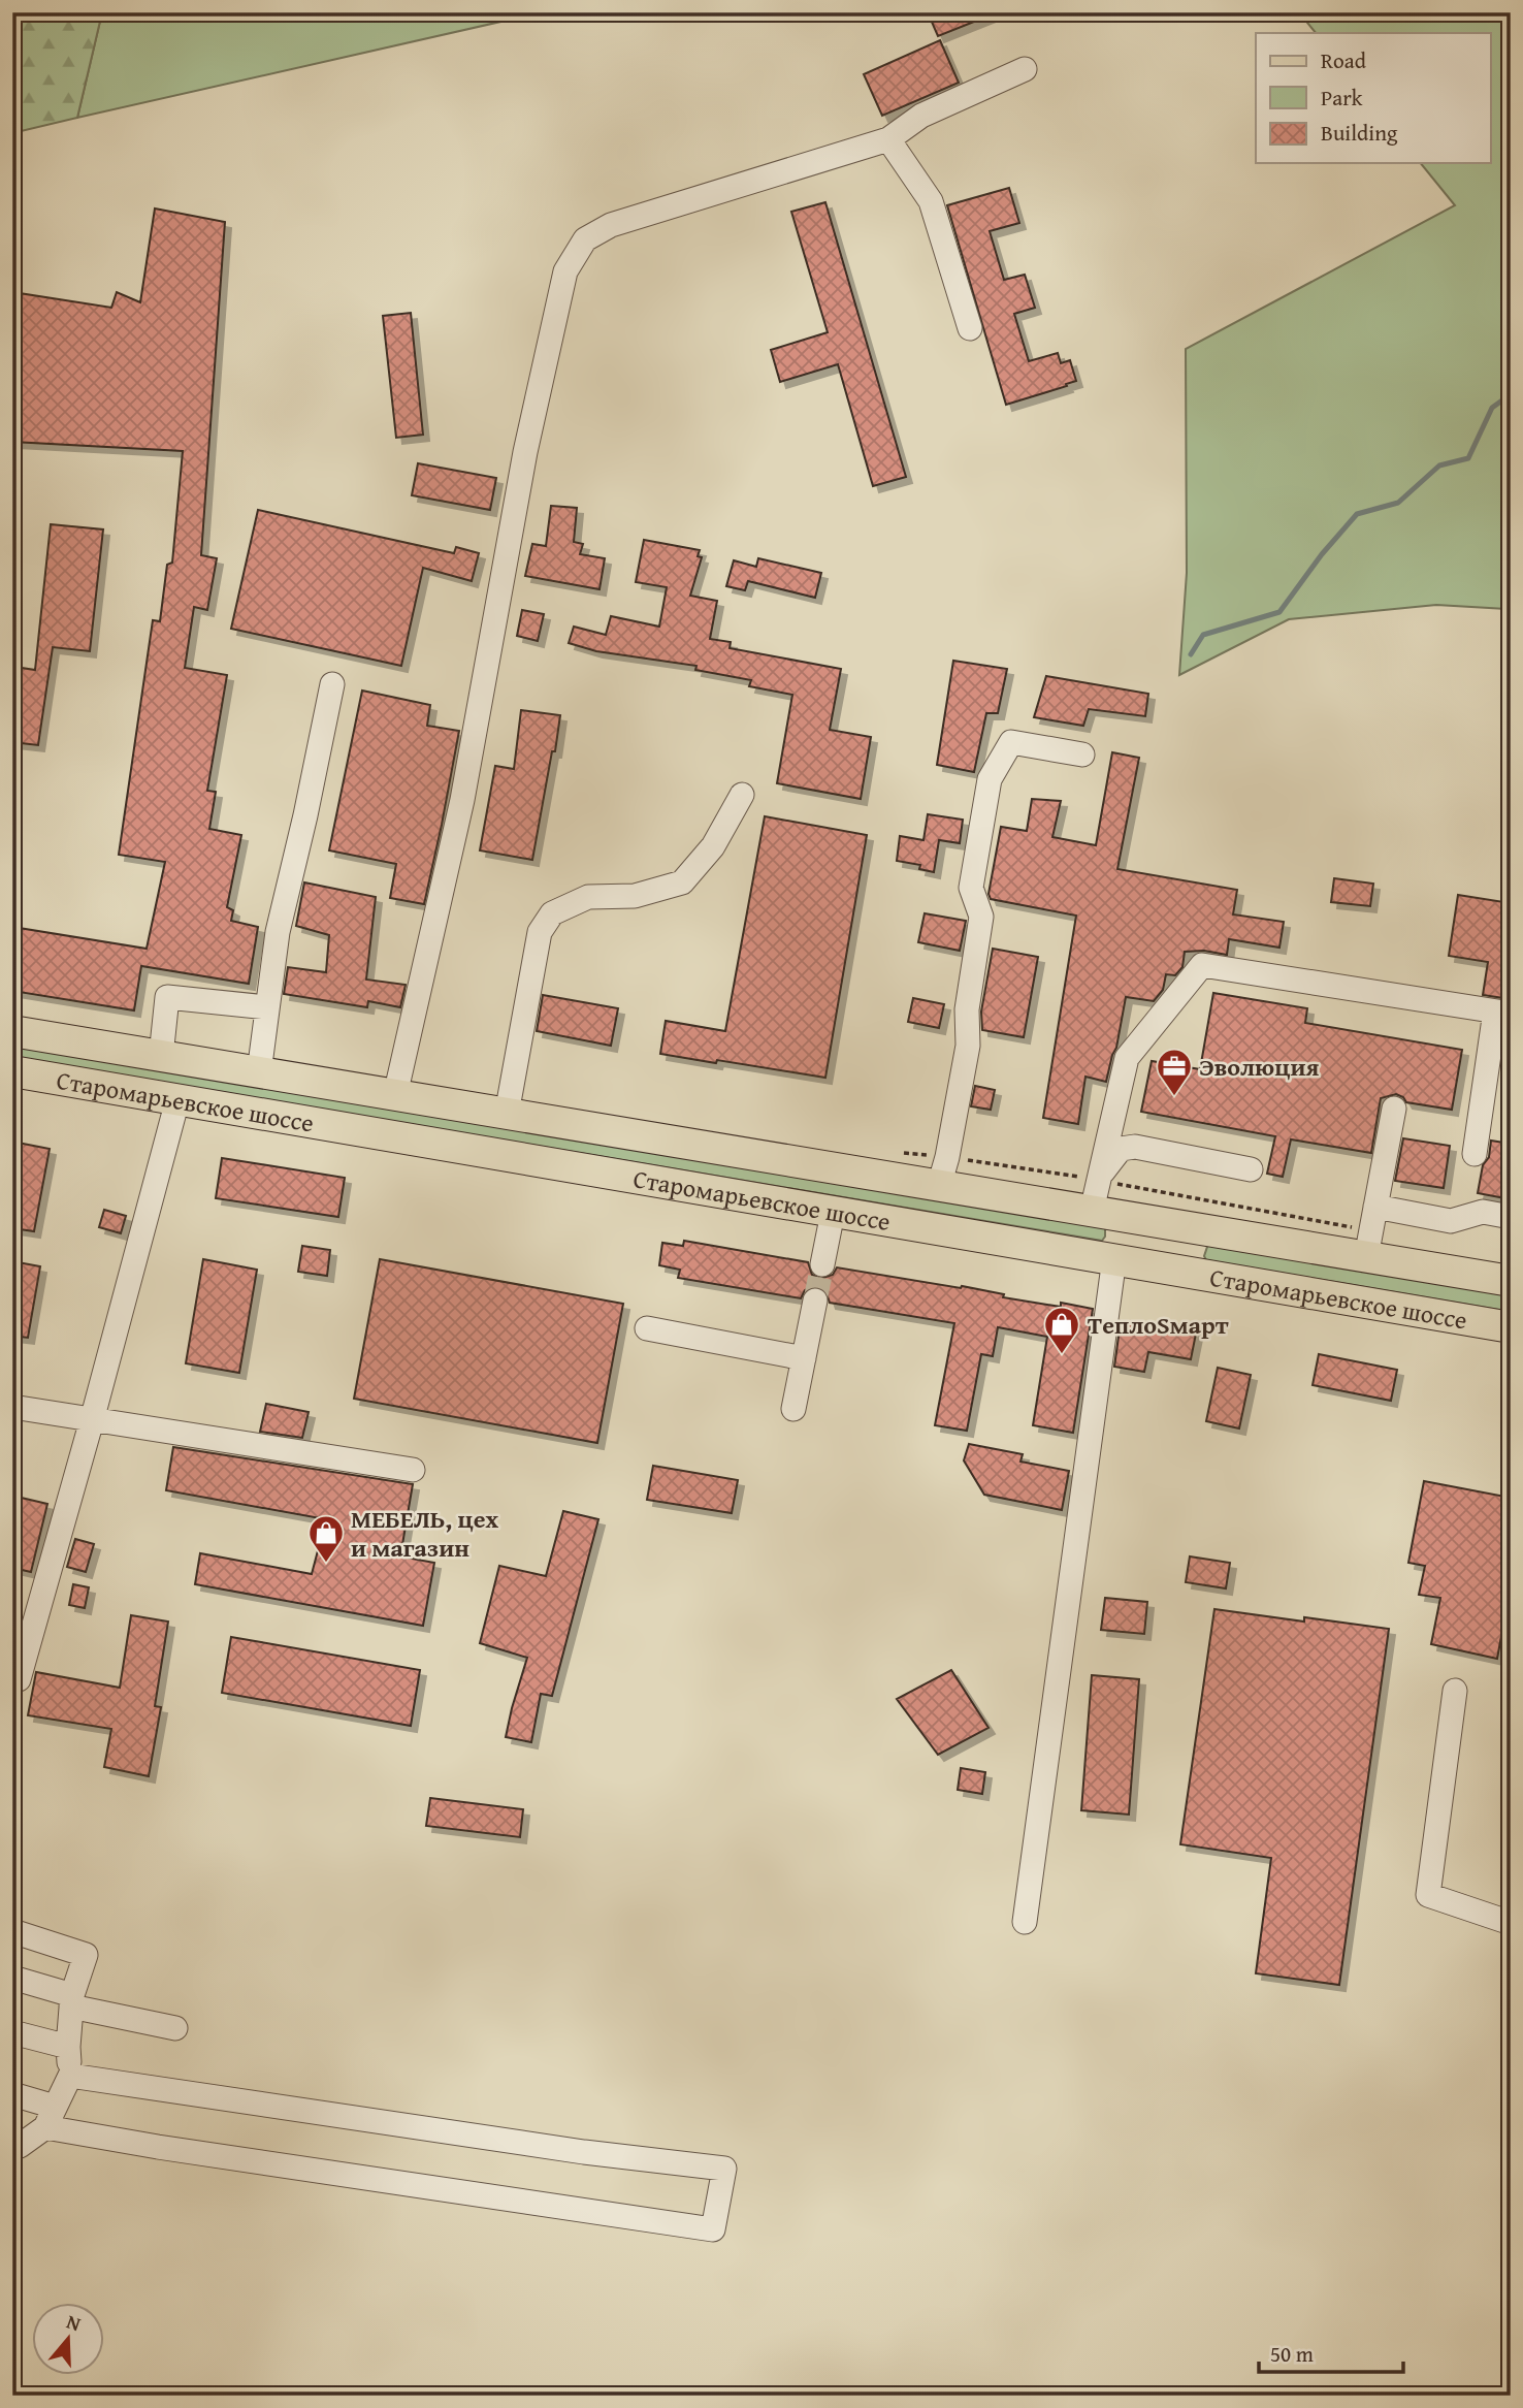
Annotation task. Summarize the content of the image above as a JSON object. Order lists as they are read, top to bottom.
{
  "streets": {
    "main road": ["Старомарьевское шоссе"]
  },
  "places": {
    "office": ["Эволюция"],
    "shop": ["ТеплоSмарт", "МЕБЕЛЬ, цех и магазин"]
  },
  "legend": ["Road", "Park", "Building"],
  "scale_bar": "50 m",
  "north": "top"
}
